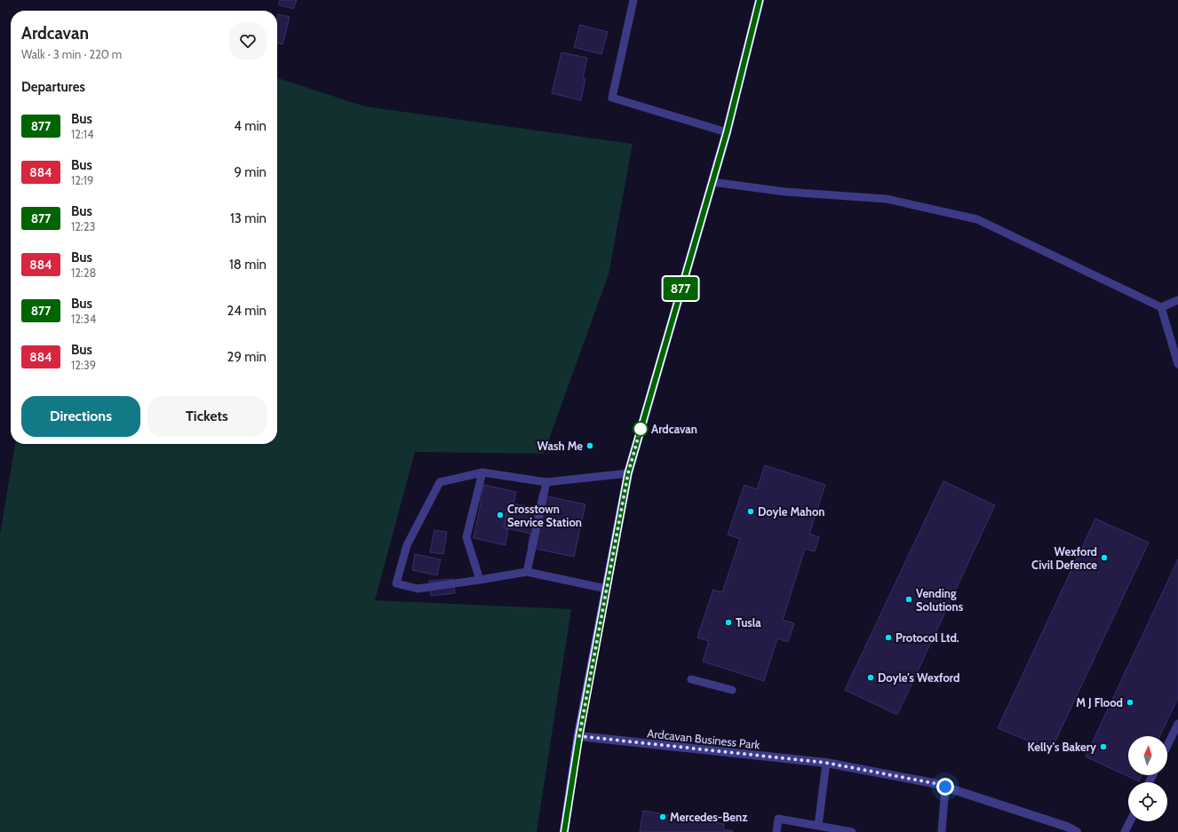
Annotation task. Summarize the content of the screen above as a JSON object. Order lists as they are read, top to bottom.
{
  "streets": {
    "street": ["Ardcavan Business Park"]
  },
  "places": [
    "Ardcavan",
    "Wash Me",
    "Doyle Mahon",
    "Crosstown Service Station",
    "Wexford Civil Defence",
    "Vending Solutions",
    "Tusla",
    "Protocol Ltd.",
    "Doyle's Wexford",
    "M J Flood",
    "Kelly's Bakery",
    "Mercedes-Benz"
  ],
  "lines": ["bus line 877"],
  "north": "top",
  "page": {
    "on_map": "877",
    "heading": [
      ["Ardcavan", "Walk · 3 min · 220 m"],
      "Departures"
    ],
    "list": [
      {
        "mark": "877",
        "name": "Bus",
        "note": "12:14",
        "value": "4 min"
      },
      {
        "mark": "884",
        "name": "Bus",
        "note": "12:19",
        "value": "9 min"
      },
      {
        "mark": "877",
        "name": "Bus",
        "note": "12:23",
        "value": "13 min"
      },
      {
        "mark": "884",
        "name": "Bus",
        "note": "12:28",
        "value": "18 min"
      },
      {
        "mark": "877",
        "name": "Bus",
        "note": "12:34",
        "value": "24 min"
      },
      {
        "mark": "884",
        "name": "Bus",
        "note": "12:39",
        "value": "29 min"
      }
    ],
    "buttons": ["Directions", "Tickets"]
  }
}
